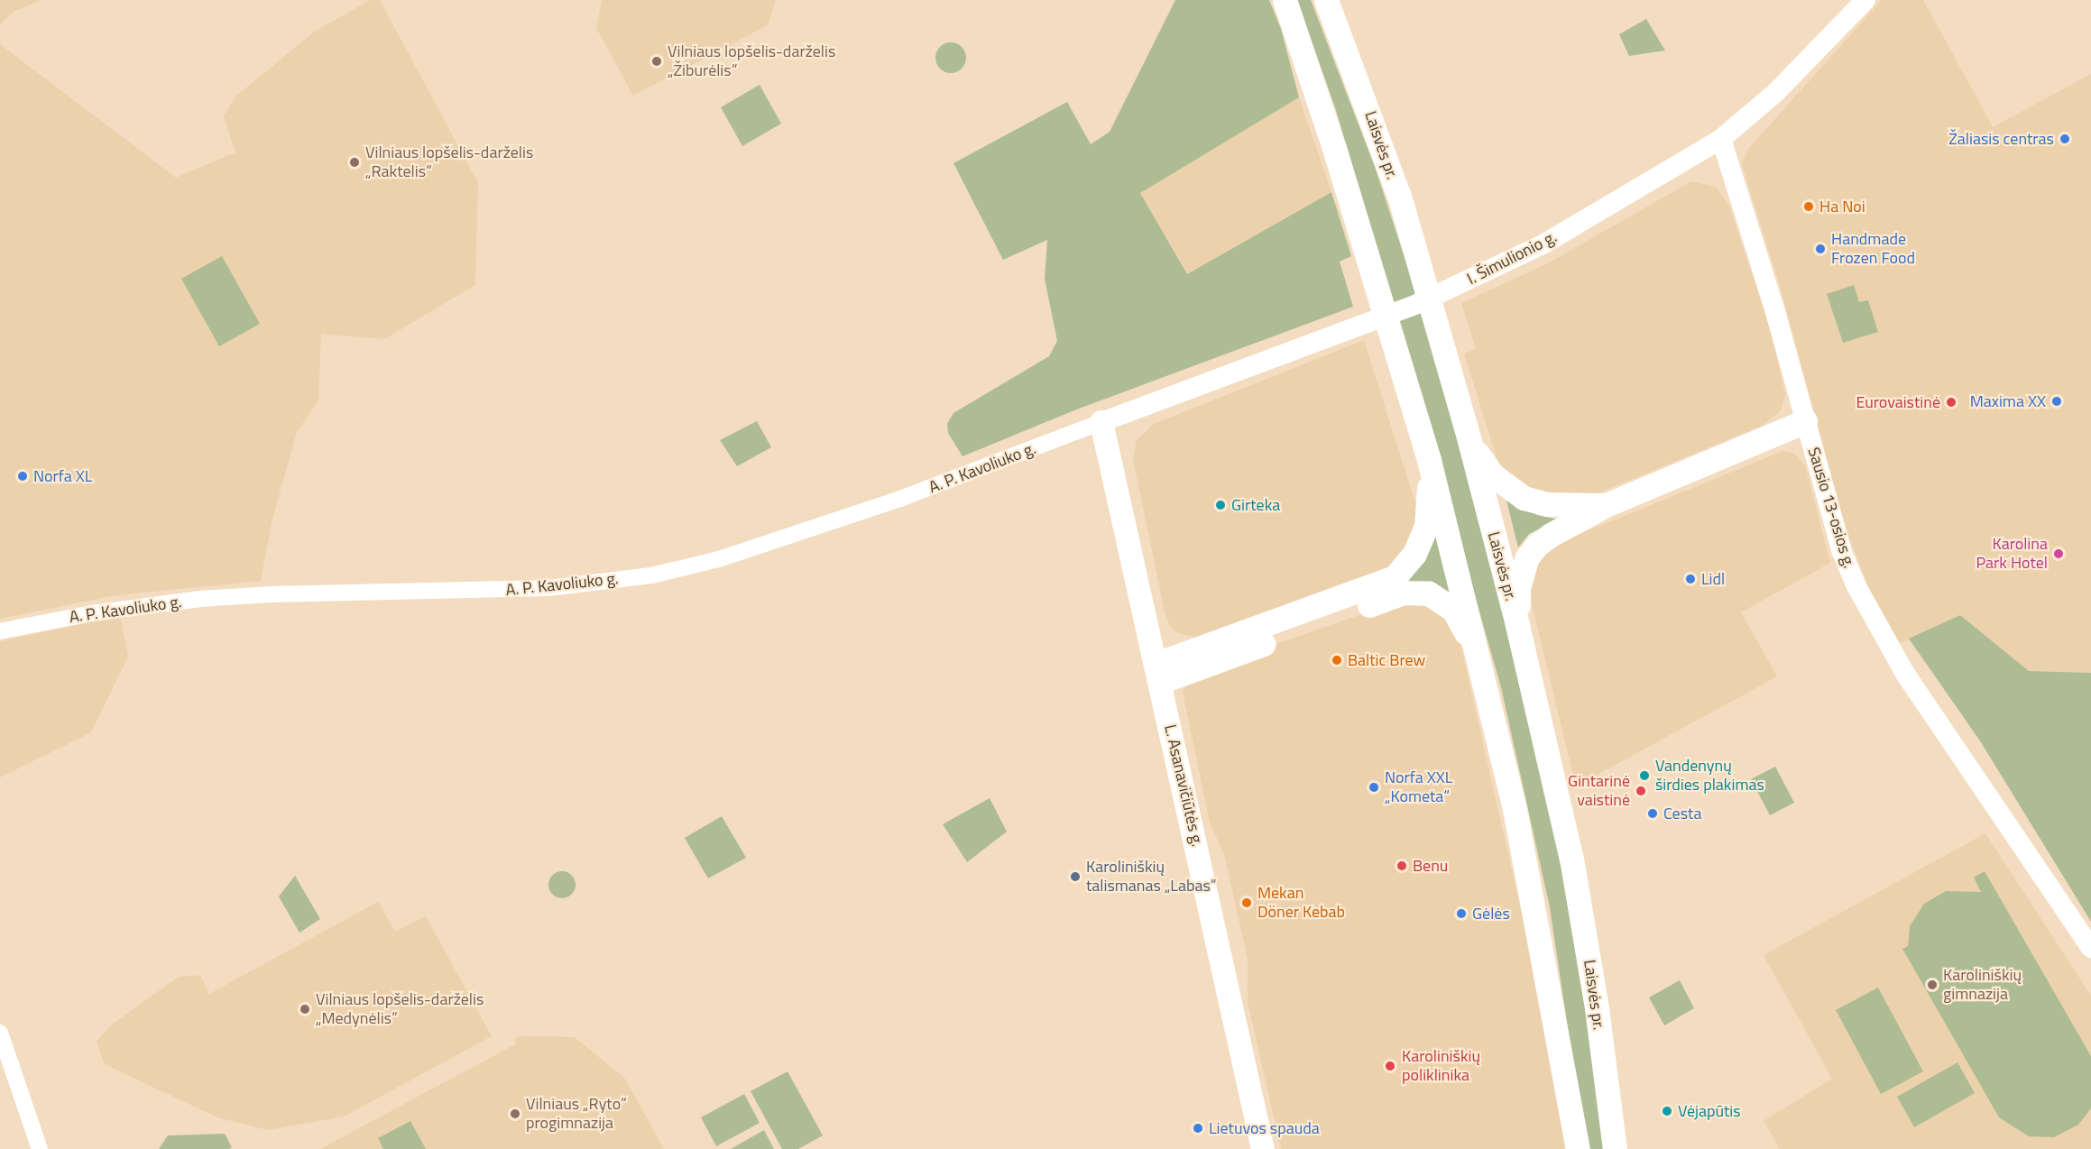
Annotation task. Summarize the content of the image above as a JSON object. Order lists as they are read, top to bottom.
{
  "streets": {
    "main road": ["Laisvės pr.", "L. Asanavičiūtės g."],
    "street": ["I. Šimulionio g.", "A. P. Kavoliuko g.", "Sausio 13-osios g."]
  },
  "crossings": [
    ["I. Šimulionio g.", "A. P. Kavoliuko g."],
    ["I. Šimulionio g.", "Sausio 13-osios g."],
    ["I. Šimulionio g.", "L. Asanavičiūtės g."],
    ["A. P. Kavoliuko g.", "L. Asanavičiūtės g."]
  ],
  "places": [
    "Vilniaus lopšelis-darželis „Žiburėlis“",
    "Žaliasis centras",
    "Vilniaus lopšelis-darželis „Raktelis“",
    "Ha Noi",
    "Handmade Frozen Food",
    "Maxima XX",
    "Eurovaistinė",
    "Norfa XL",
    "Girteka",
    "Karolina Park Hotel",
    "Lidl",
    "Baltic Brew",
    "Vandenynų širdies plakimas",
    "Norfa XXL „Kometa“",
    "Gintarinė vaistinė",
    "Cesta",
    "Benu",
    "Karoliniškių talismanas „Labas“",
    "Mekan Döner Kebab",
    "Gėlės",
    "Karoliniškių gimnazija",
    "Vilniaus lopšelis-darželis „Medynėlis“",
    "Karoliniškių poliklinika",
    "Vėjapūtis",
    "Vilniaus „Ryto“ progimnazija",
    "Lietuvos spauda"
  ]
}
